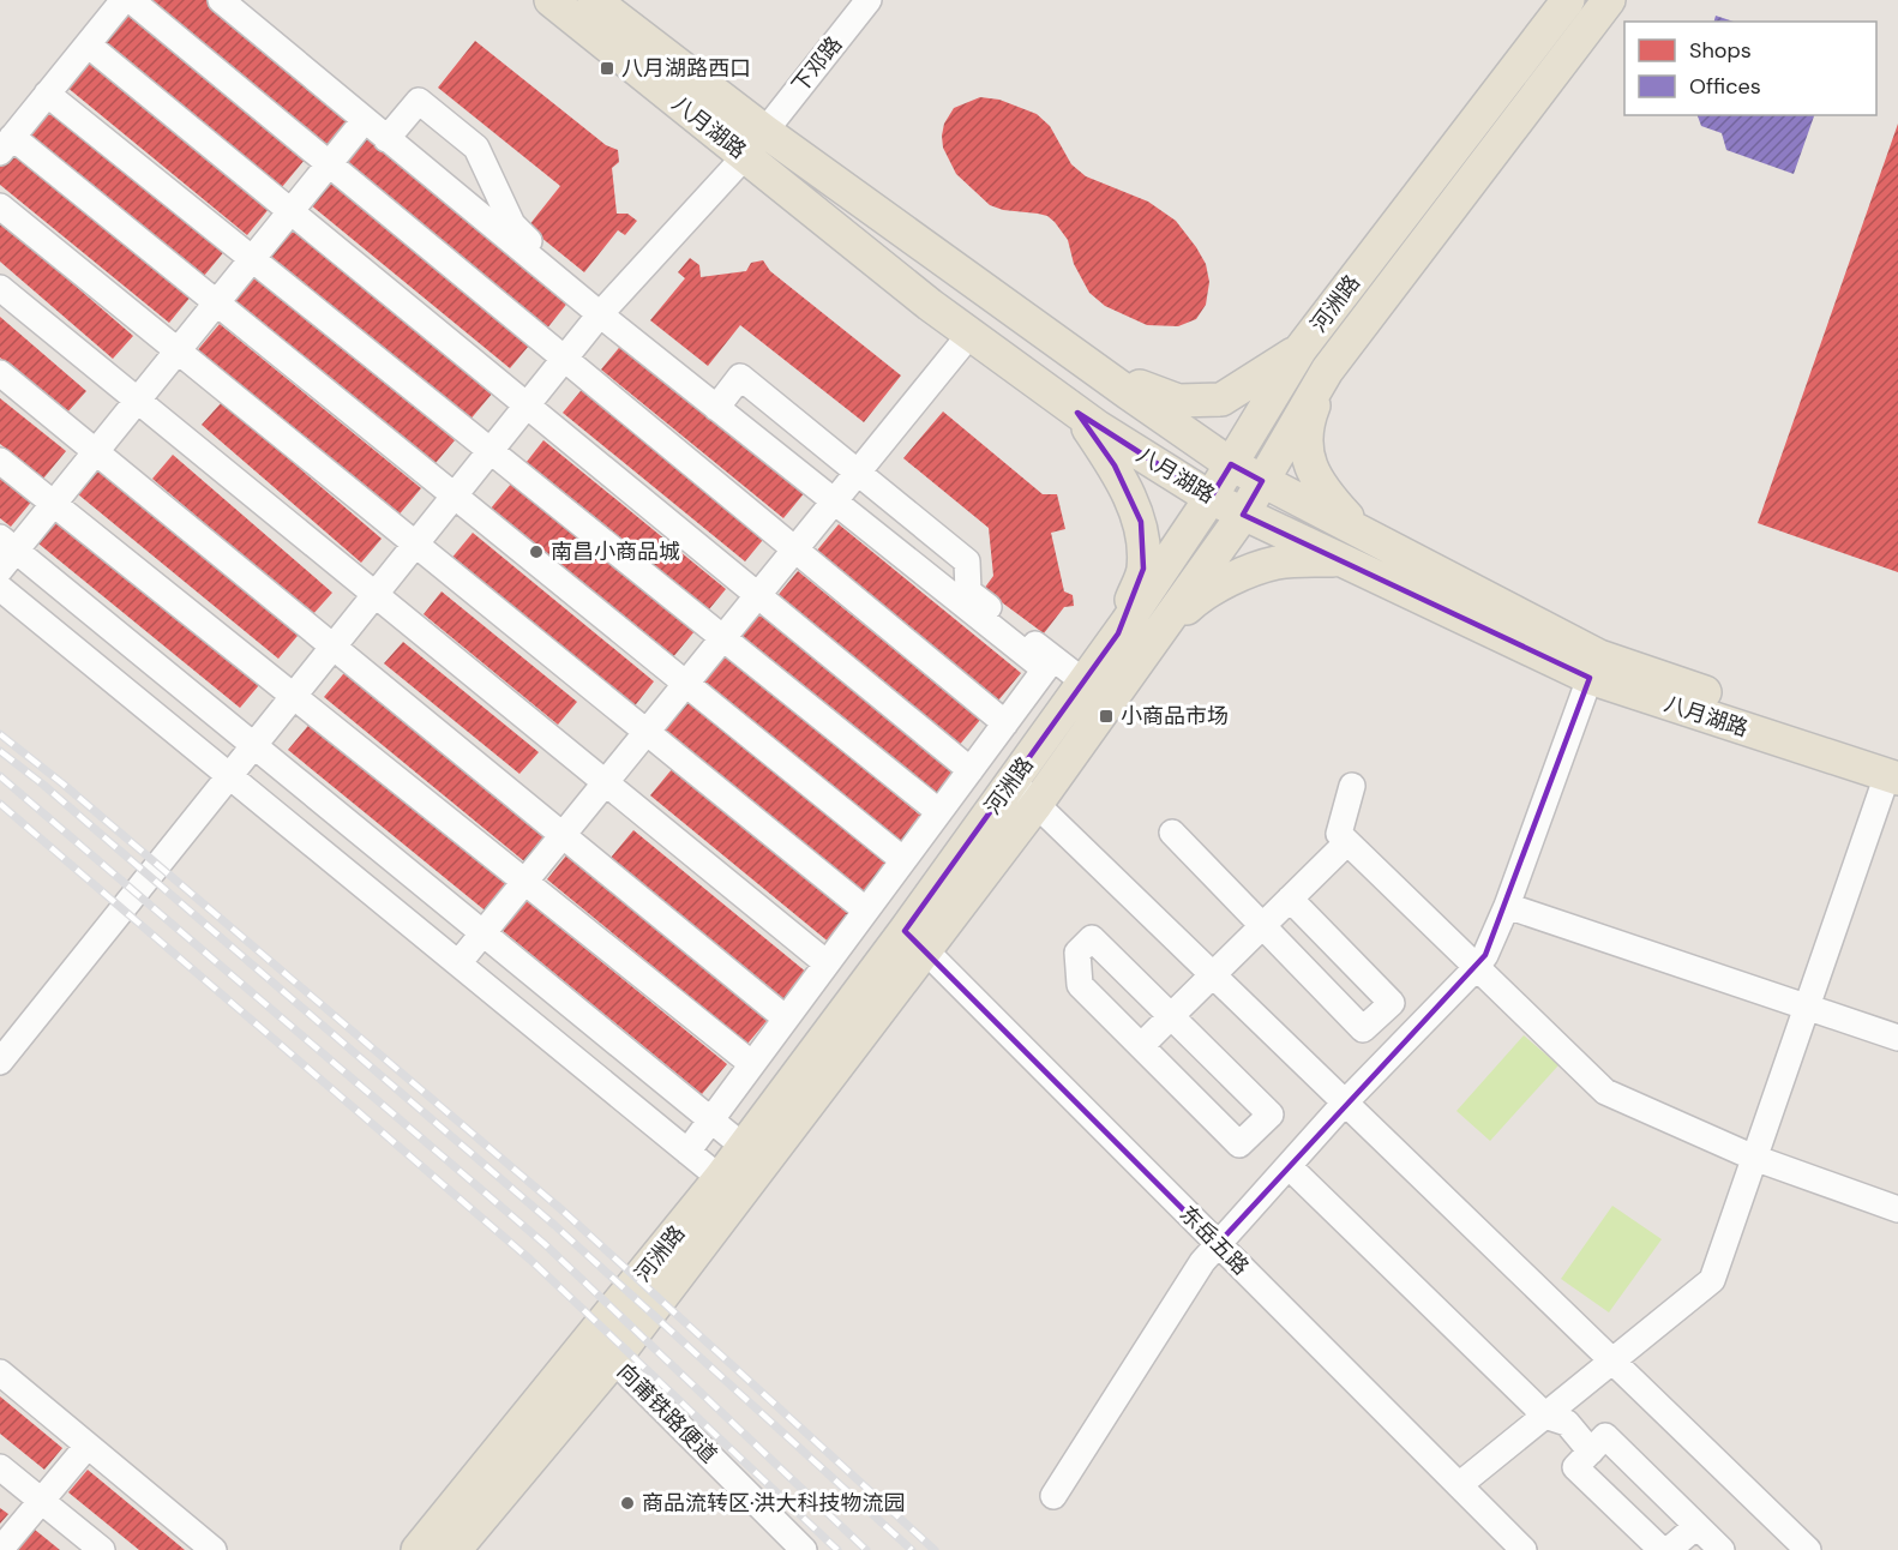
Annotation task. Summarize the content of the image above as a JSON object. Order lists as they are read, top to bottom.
{
  "streets": {
    "main road": ["八月湖路", "河洲路"],
    "street": ["下邓路", "东岳五路", "向莆铁路便道"]
  },
  "crossings": [
    ["下邓路", "八月湖路"],
    ["八月湖路", "河洲路"],
    ["河洲路", "东岳五路"],
    ["河洲路", "向莆铁路便道"]
  ],
  "places": {
    "transit": ["八月湖路西口", "小商品市场"],
    "other": ["南昌小商品城", "商品流转区·洪大科技物流园"]
  },
  "legend": ["Shops", "Offices"]
}
